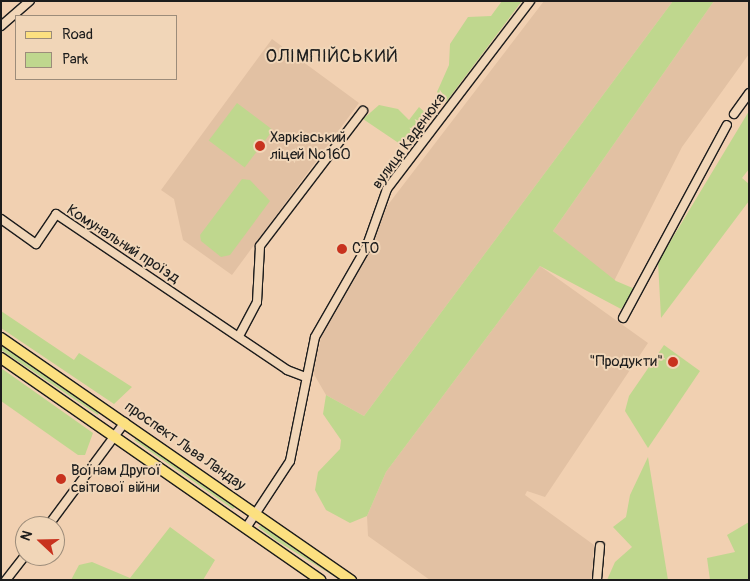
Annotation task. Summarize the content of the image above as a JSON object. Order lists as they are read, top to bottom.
{
  "streets": {
    "main road": ["проспект Льва Ландау"],
    "street": ["вулиця Каденюка", "Комунальний проїзд"]
  },
  "crossings": [
    ["вулиця Каденюка", "проспект Льва Ландау"]
  ],
  "districts": ["ОЛІМПІЙСЬКИЙ"],
  "places": [
    "Харківський ліцей №160",
    "СТО",
    "\"Продукти\"",
    "Воїнам Другої світової війни"
  ],
  "legend": ["Road", "Park"],
  "north": "left"
}
